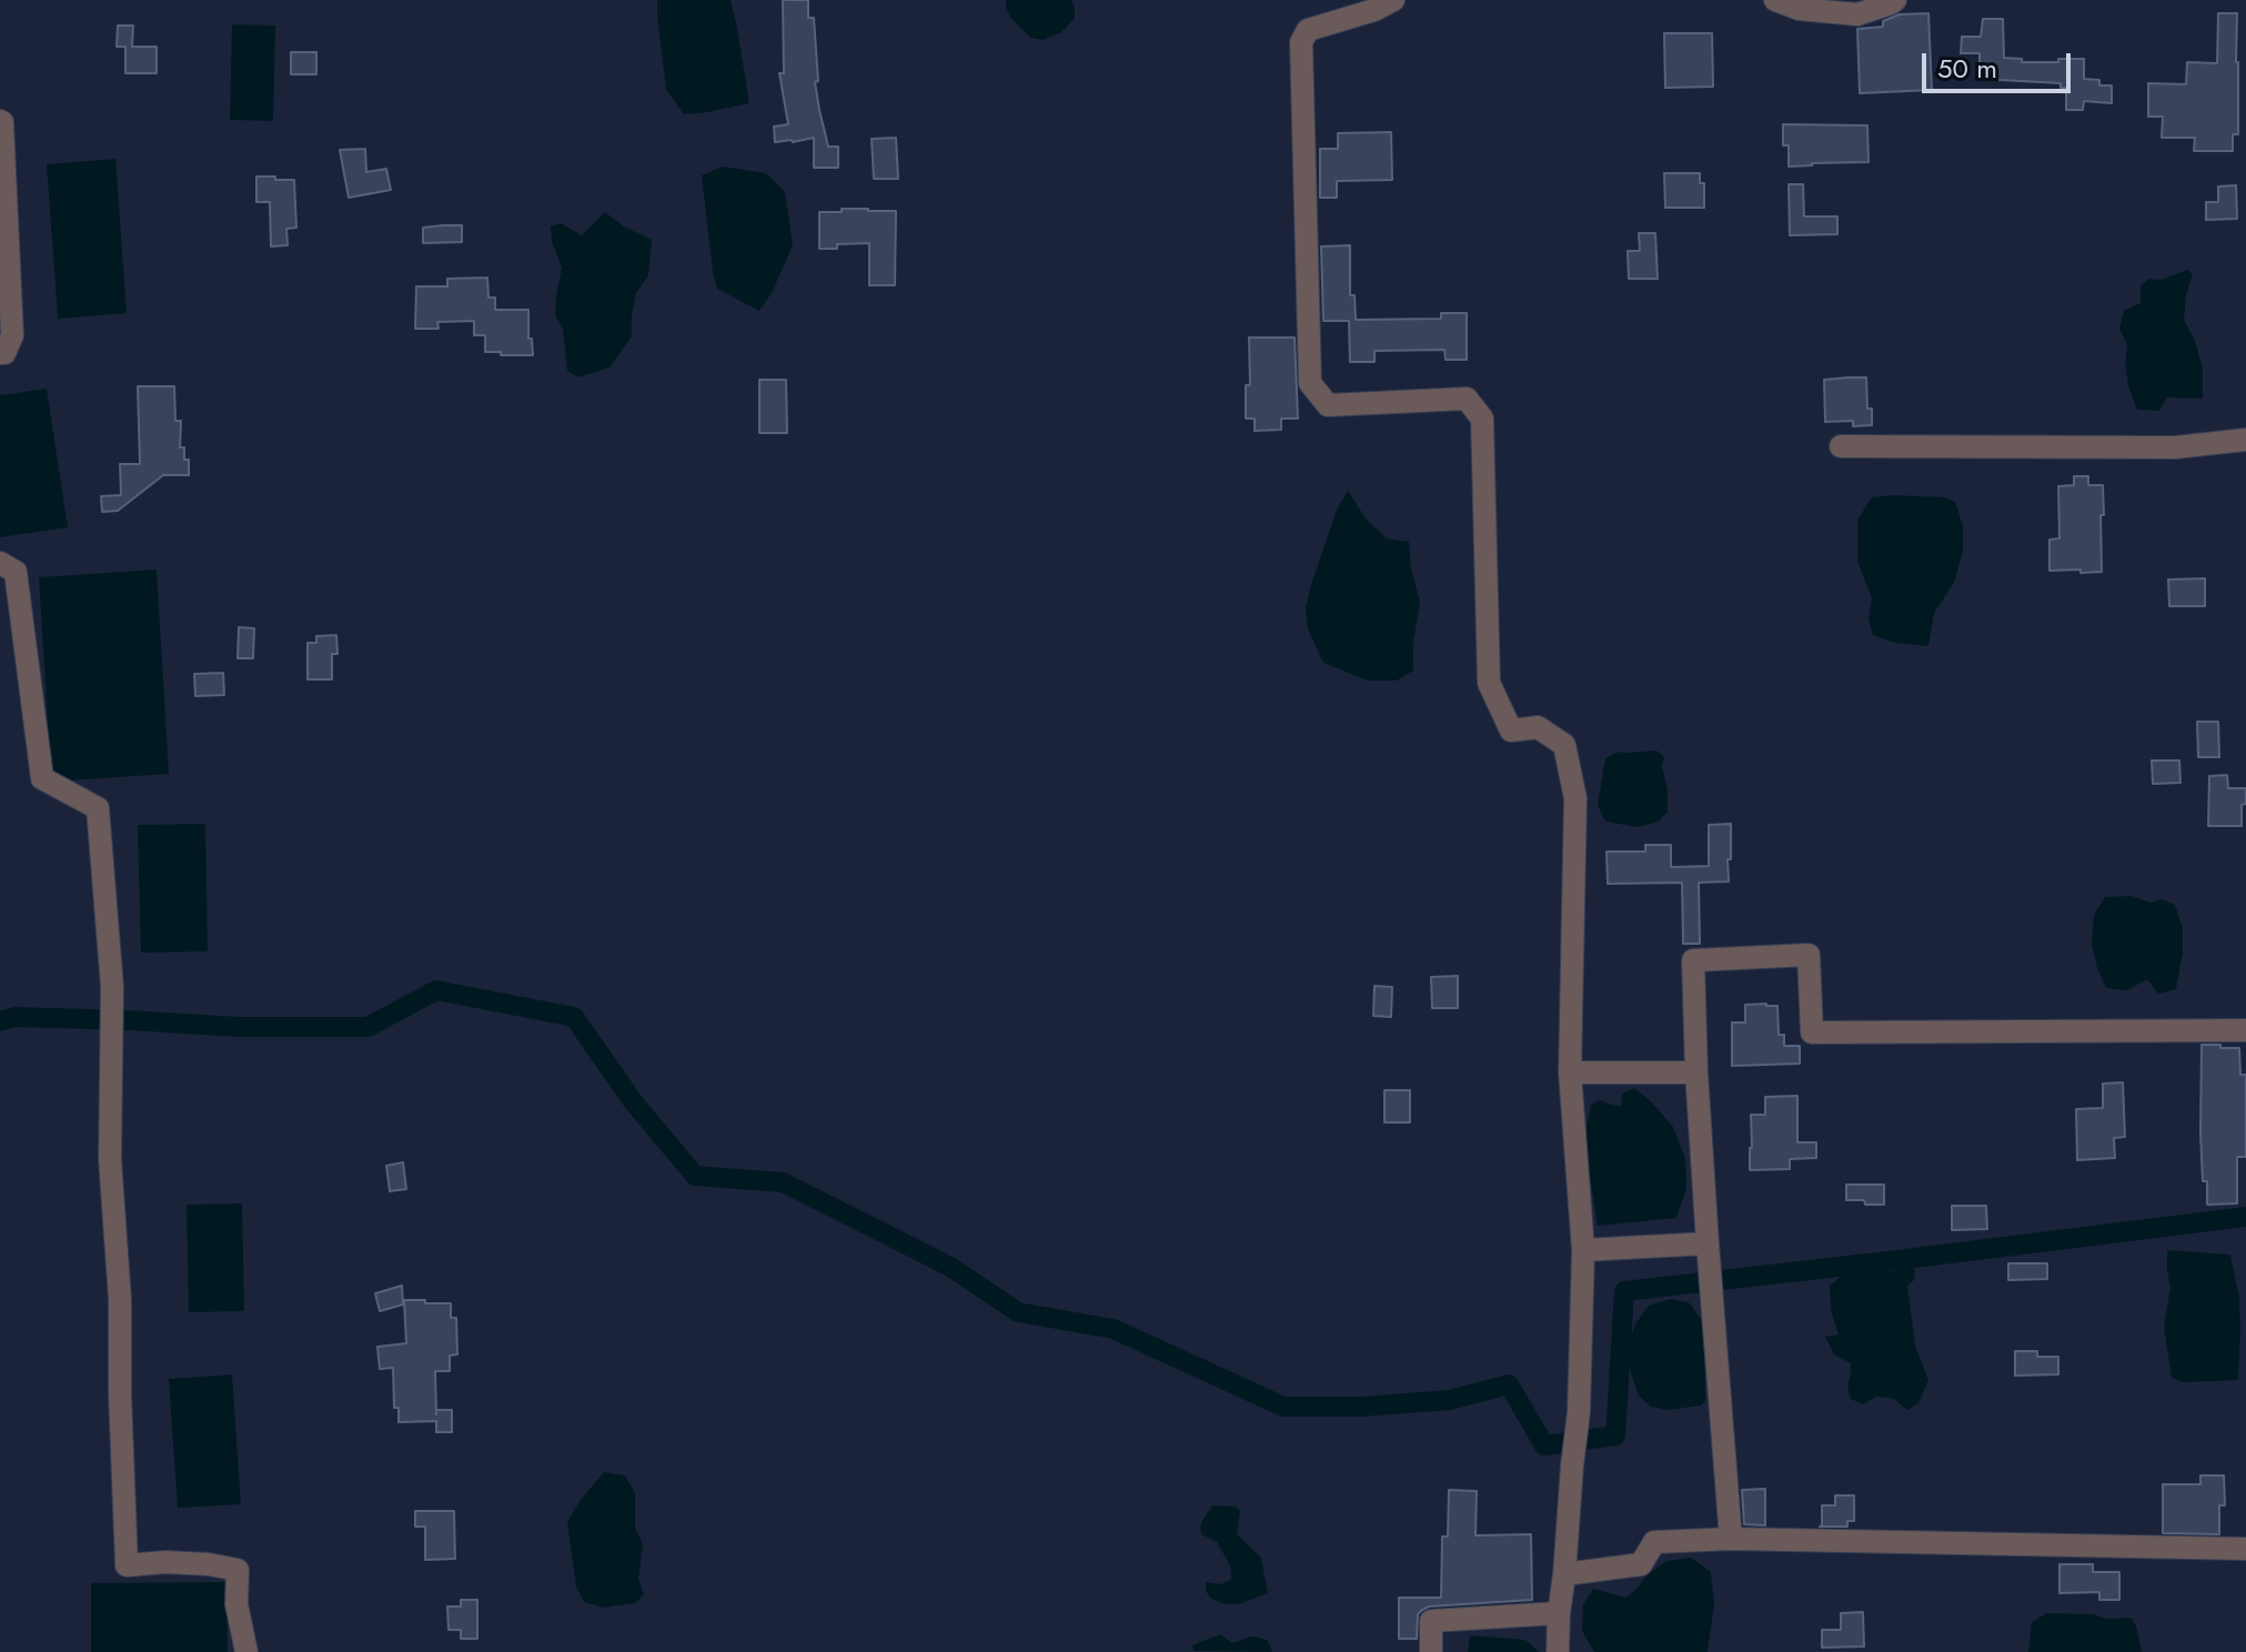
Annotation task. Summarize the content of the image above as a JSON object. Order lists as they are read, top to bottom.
{
  "scale_bar": "50 m"
}
